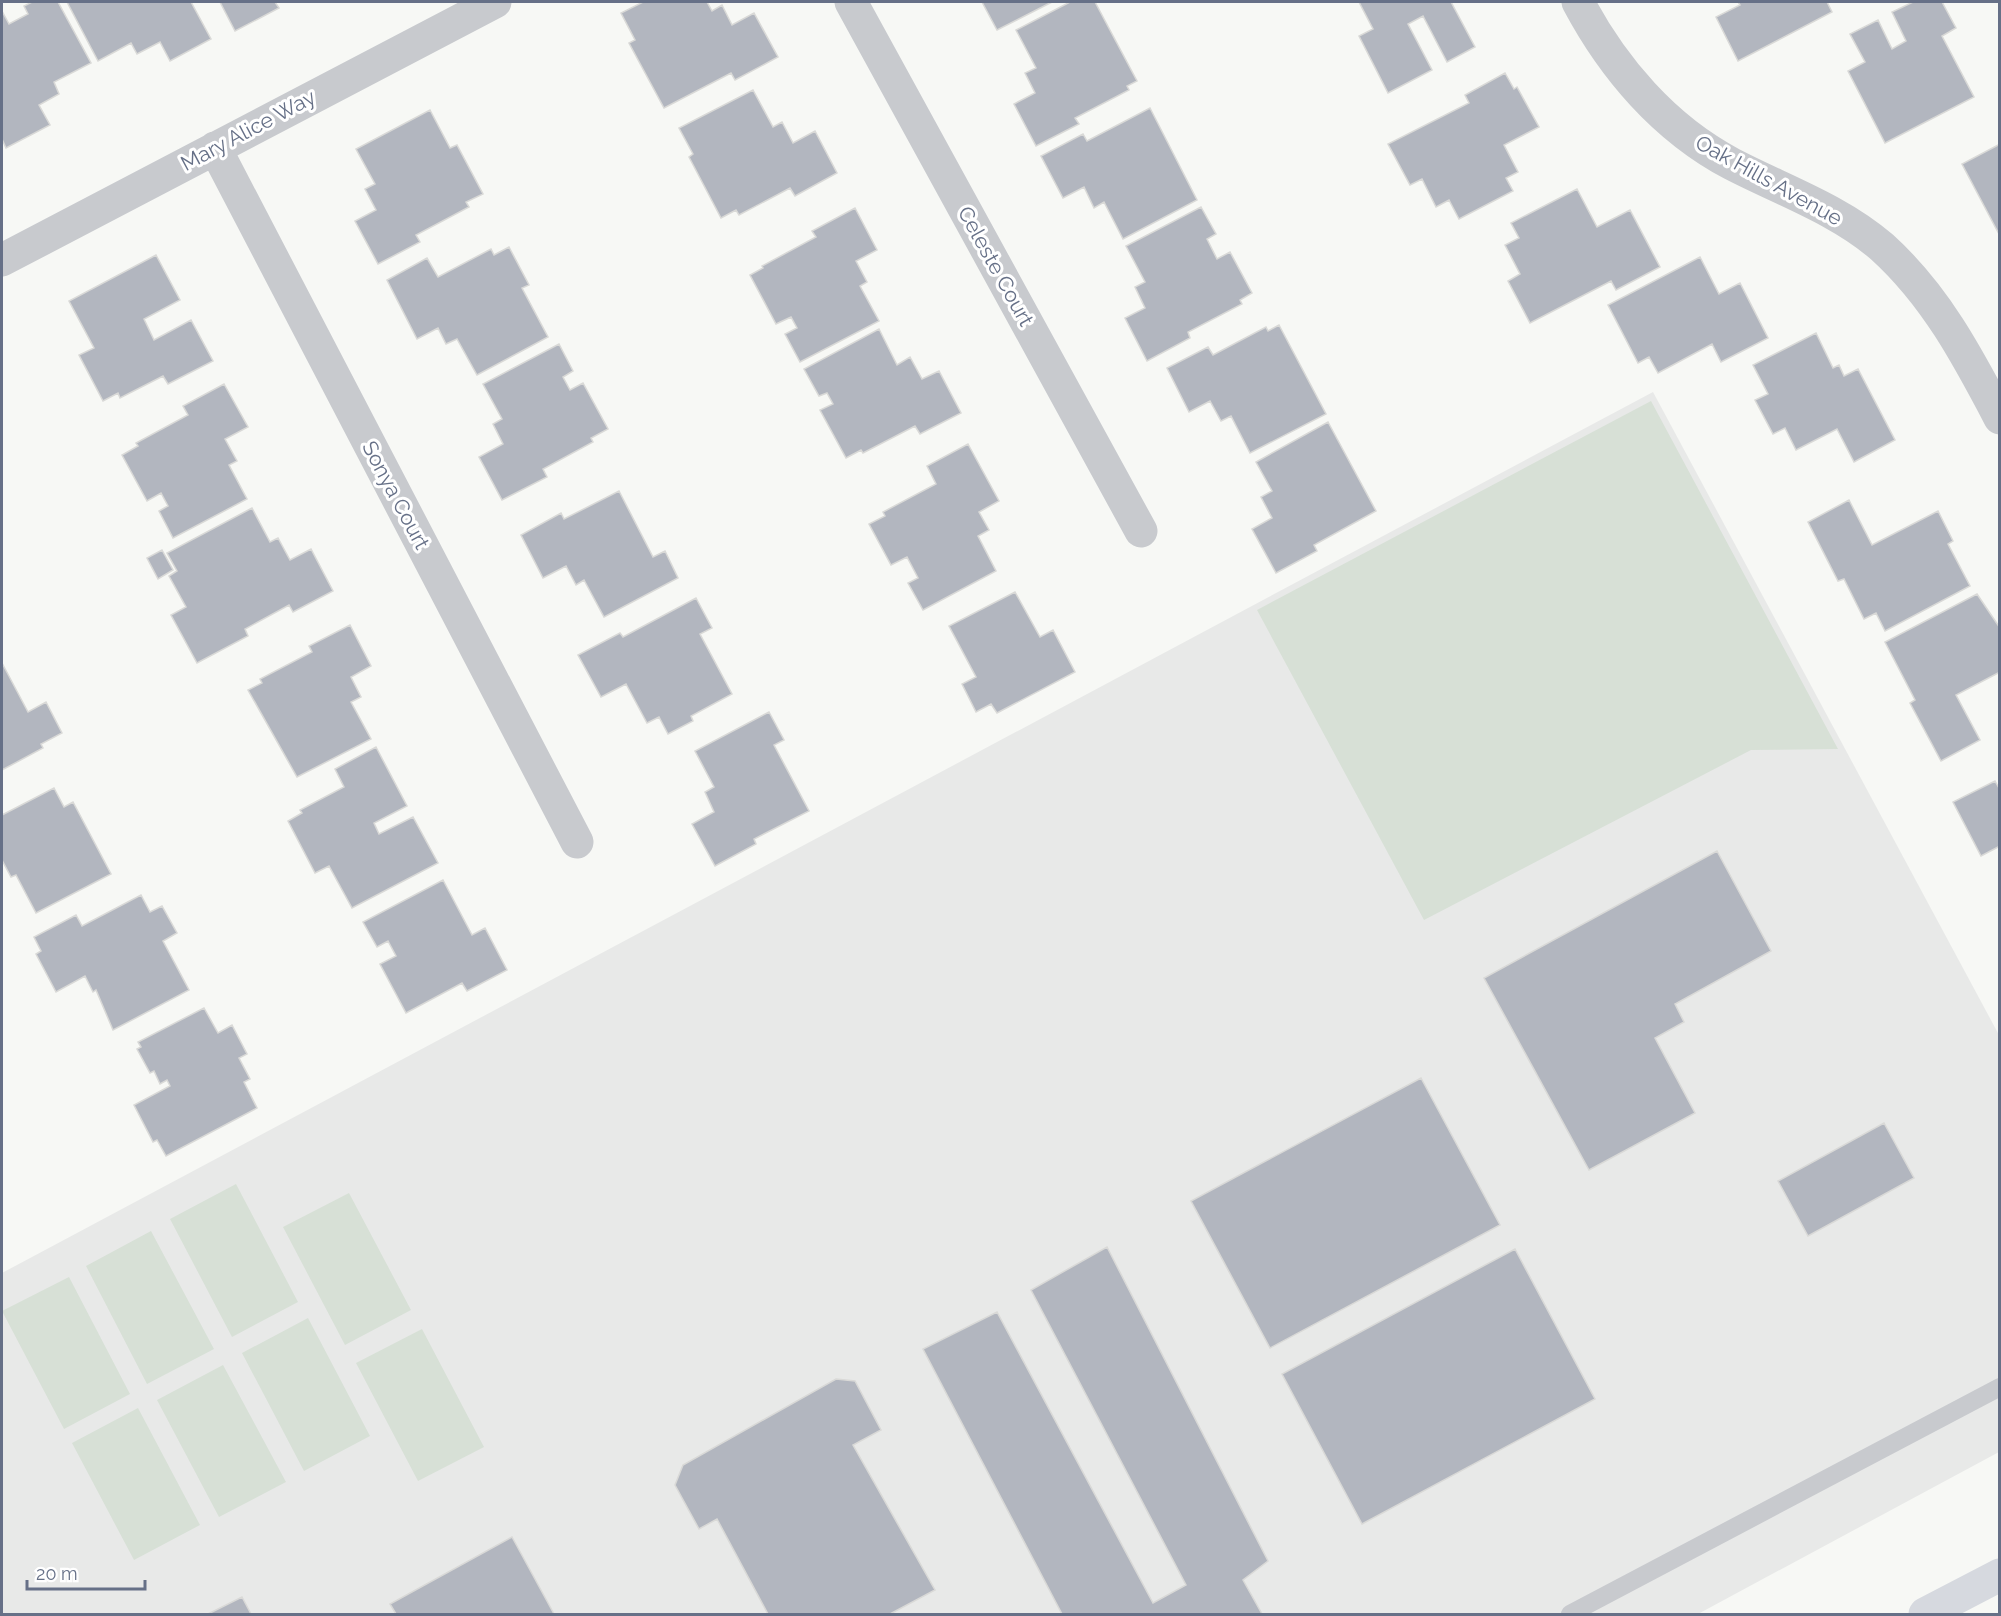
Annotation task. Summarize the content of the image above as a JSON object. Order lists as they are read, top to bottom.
{
  "streets": {
    "street": [
      "Mary Alice Way",
      "Oak Hills Avenue",
      "Celeste Court",
      "Sonya Court"
    ]
  },
  "crossings": [
    ["Mary Alice Way", "Sonya Court"]
  ],
  "scale_bar": "20 m"
}
